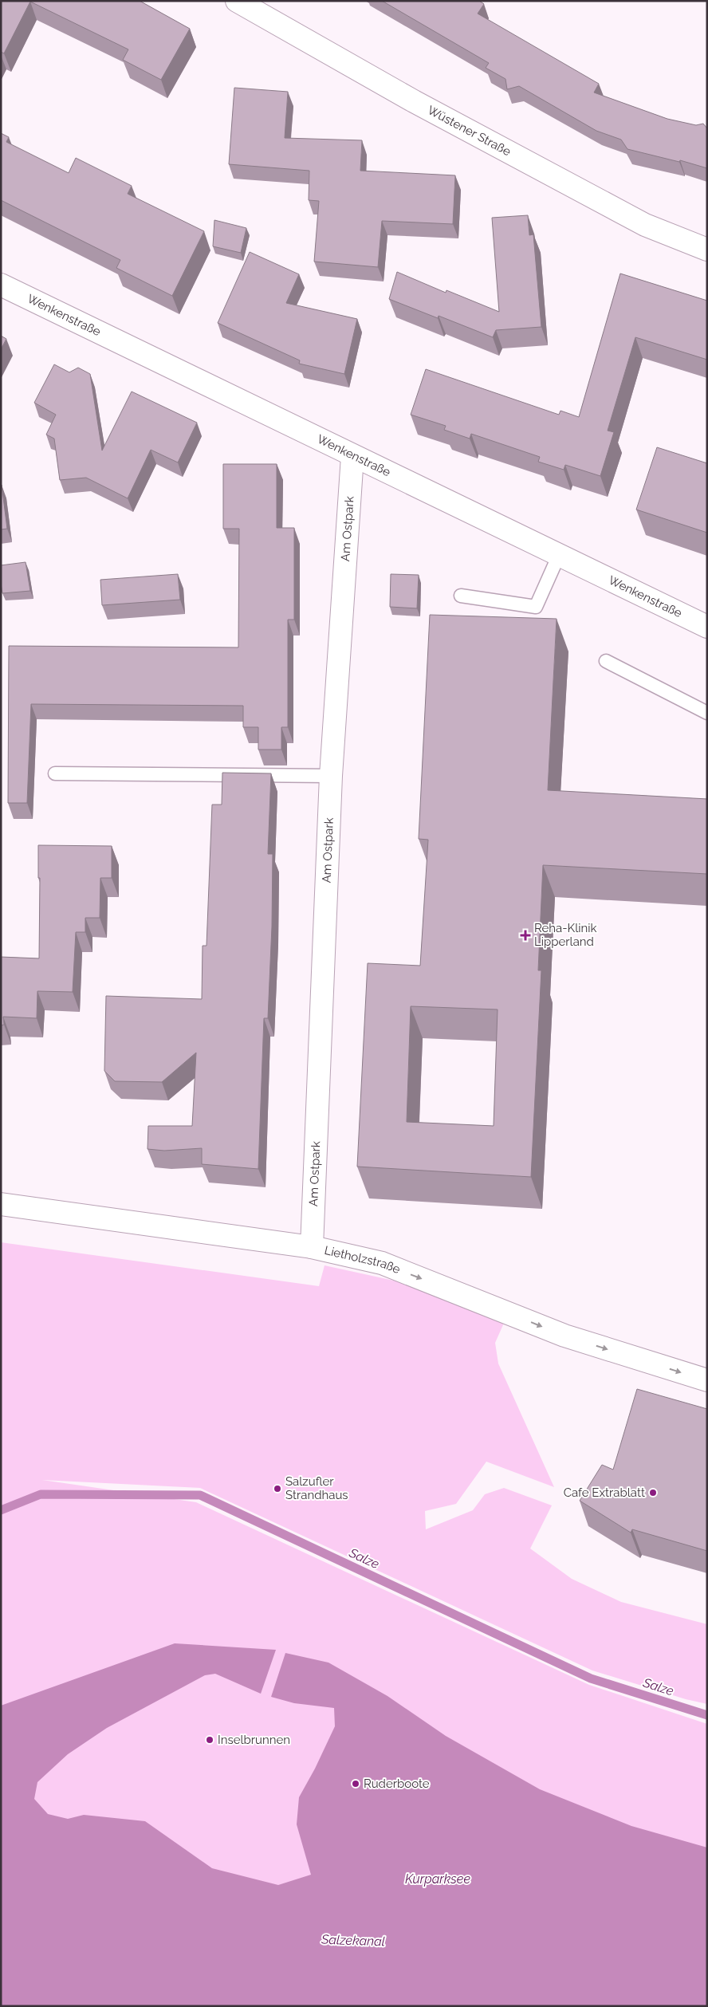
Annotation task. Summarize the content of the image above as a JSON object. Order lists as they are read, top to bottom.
{
  "streets": {
    "street": [
      "Wüstener Straße",
      "Wenkenstraße",
      "Am Ostpark",
      "Lietholzstraße"
    ]
  },
  "crossings": [
    ["Wenkenstraße", "Am Ostpark"],
    ["Am Ostpark", "Lietholzstraße"]
  ],
  "one_way": ["Lietholzstraße"],
  "water": ["Salze", "Kurparksee", "Salzekanal"],
  "places": {
    "health": ["Reha-Klinik Lipperland"],
    "other": [
      "Salzufler Strandhaus",
      "Cafe Extrablatt",
      "Inselbrunnen",
      "Ruderboote"
    ]
  }
}
